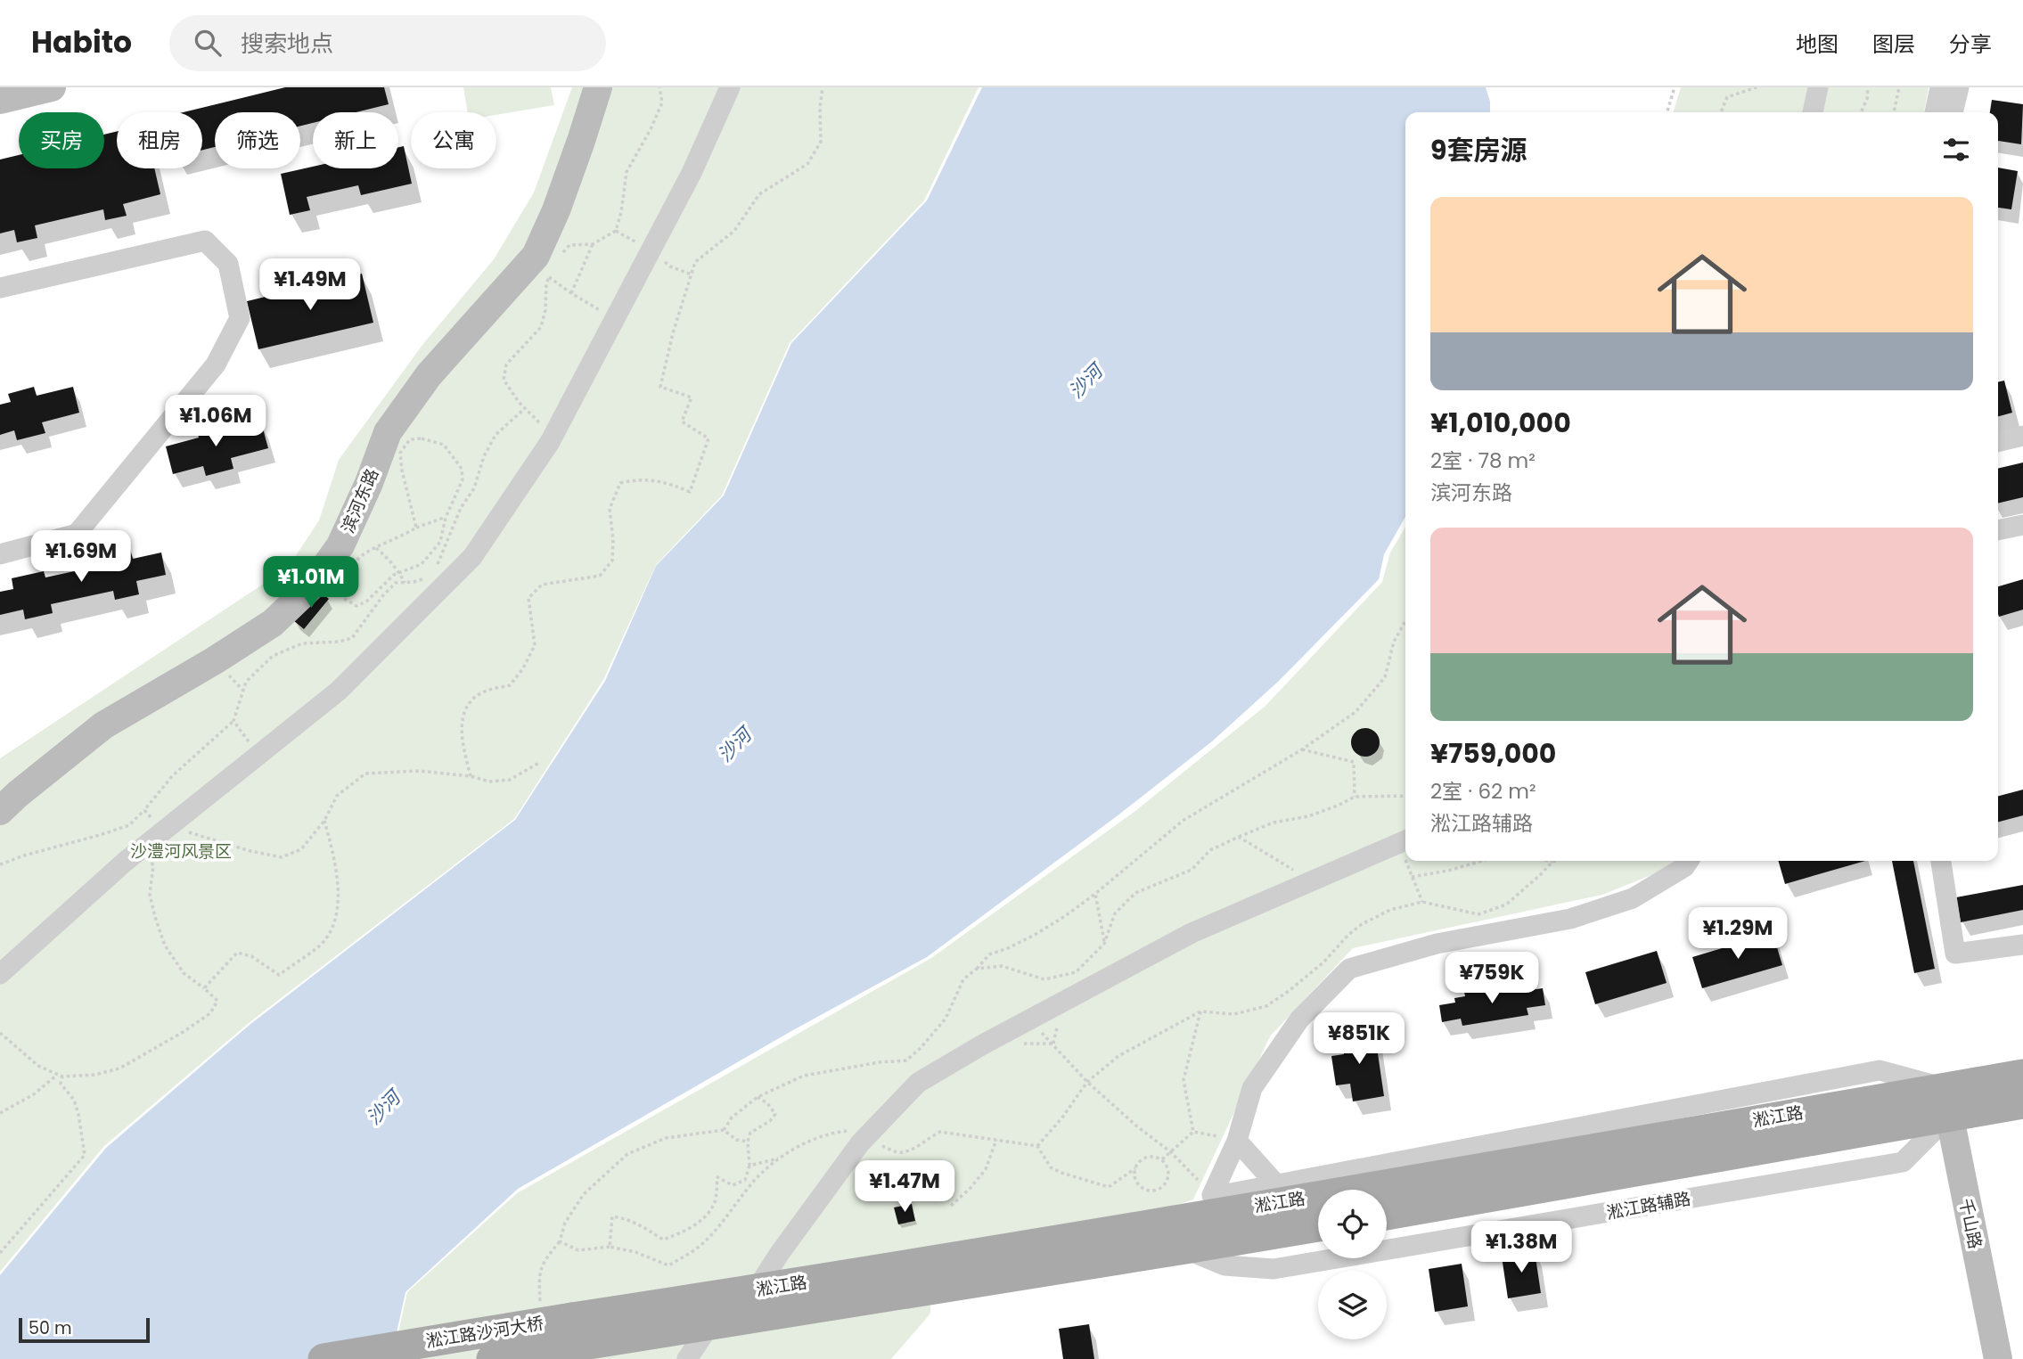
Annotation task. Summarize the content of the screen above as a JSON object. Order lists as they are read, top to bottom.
{
  "streets": {
    "main road": ["淞江路", "淞江路沙河大桥"],
    "street": ["滨河东路", "淞江路辅路", "千山路"]
  },
  "crossings": [
    ["淞江路", "淞江路辅路"],
    ["淞江路", "千山路"],
    ["淞江路", "淞江路沙河大桥"],
    ["淞江路辅路", "千山路"]
  ],
  "water": ["沙河"],
  "parks": ["沙澧河风景区"],
  "scale_bar": "50 m",
  "page": {
    "header": "Habito",
    "search": "搜索地点",
    "nav": ["地图", "图层", "分享"],
    "chip": [
      "买房",
      "租房",
      "筛选",
      "新上",
      "公寓"
    ],
    "heading": "9套房源",
    "list": [
      {
        "name": "¥1,010,000",
        "note": "2室 · 78 m² · 滨河东路"
      },
      {
        "name": "¥759,000",
        "note": "2室 · 62 m² · 淞江路辅路"
      }
    ],
    "price": [
      "¥1.49M",
      "¥1.06M",
      "¥1.69M",
      "¥1.01M",
      "¥1.29M",
      "¥759K",
      "¥851K",
      "¥1.47M",
      "¥1.38M"
    ],
    "scale": "50 m"
  }
}
